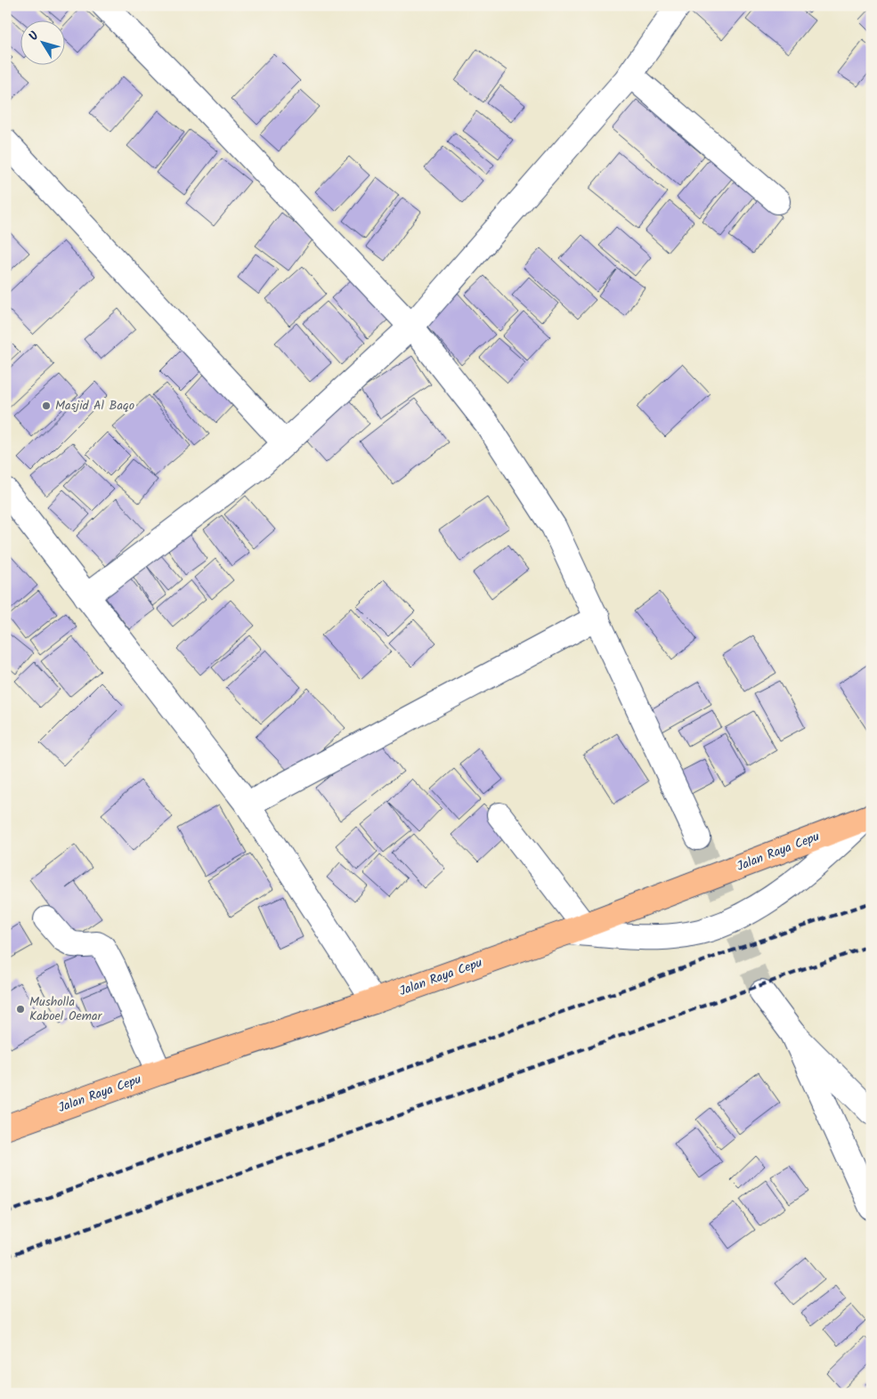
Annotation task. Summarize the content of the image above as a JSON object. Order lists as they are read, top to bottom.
{
  "streets": {
    "highway": ["Jalan Raya Cepu"]
  },
  "places": ["Masjid Al Baqo", "Musholla Kaboel Oemar"],
  "north": "top left"
}
